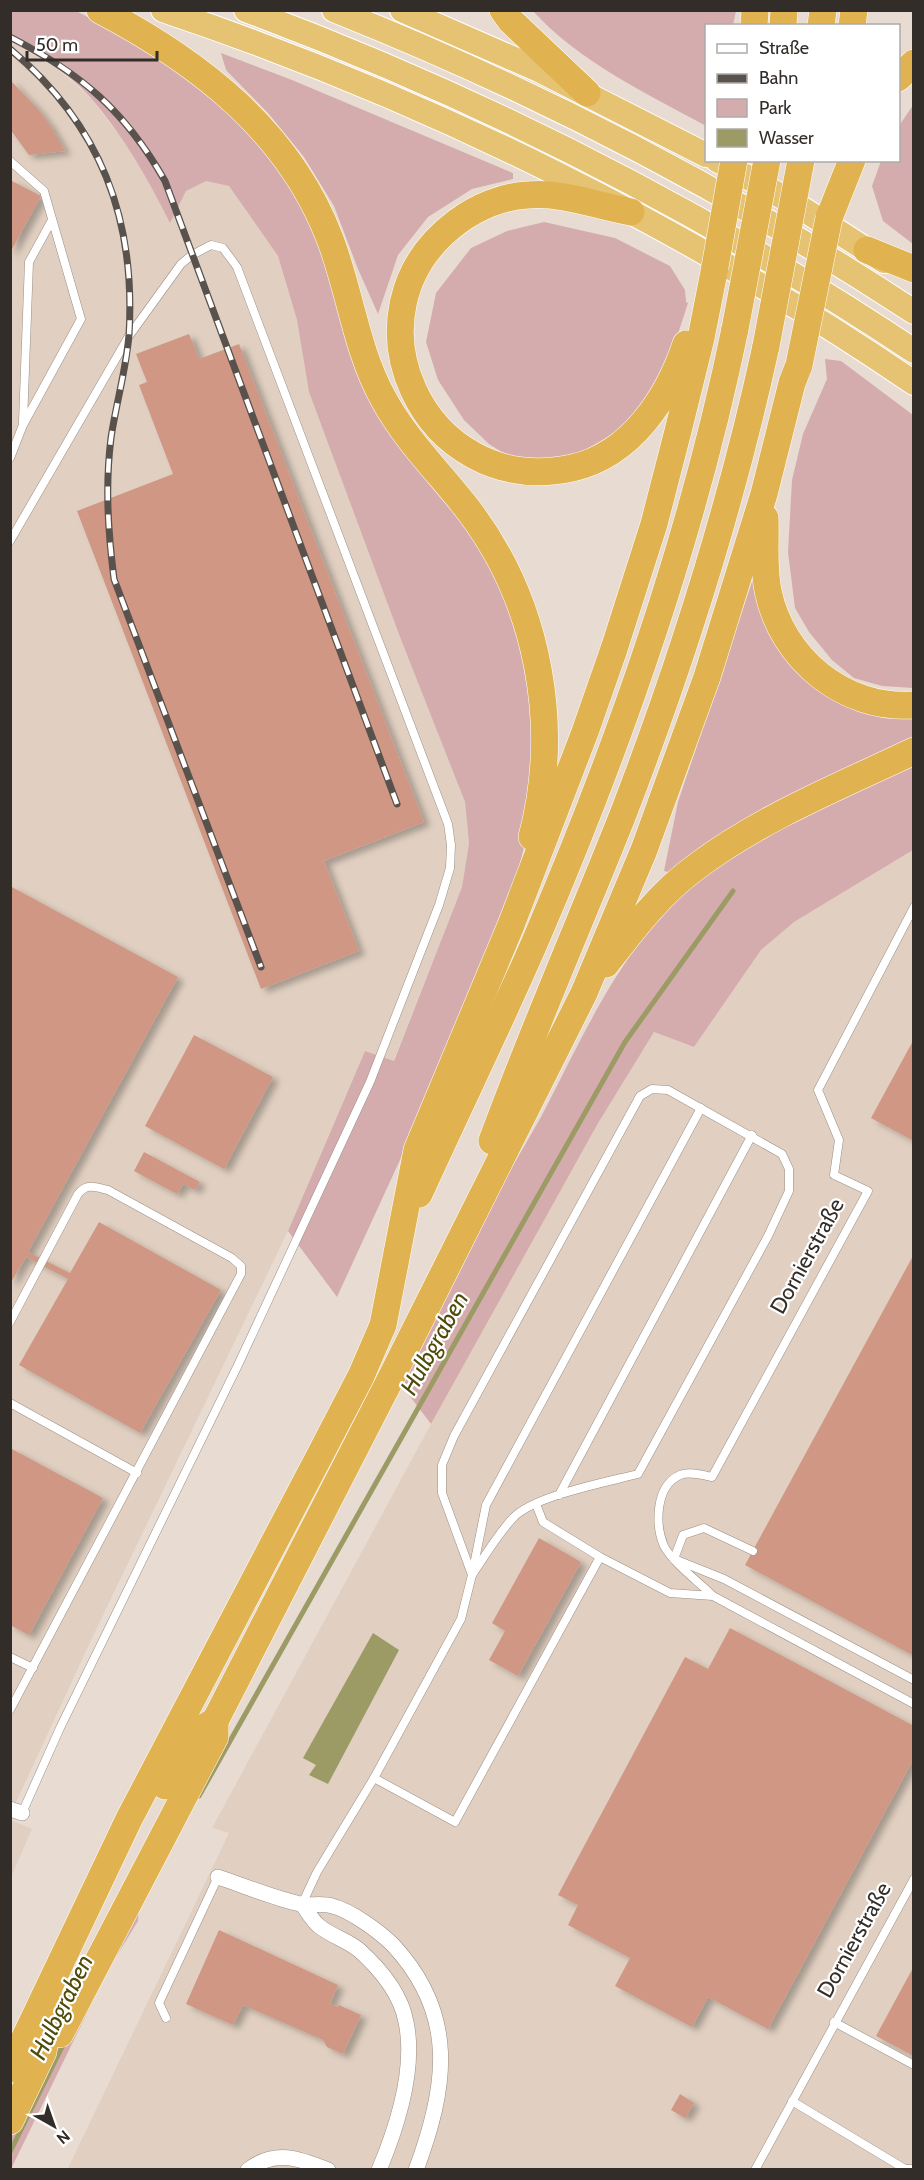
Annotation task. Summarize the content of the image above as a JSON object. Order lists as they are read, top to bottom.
{
  "streets": {
    "lane": ["Dornierstraße"]
  },
  "water": ["Hulbgraben"],
  "legend": [
    "Straße",
    "Bahn",
    "Park",
    "Wasser"
  ],
  "scale_bar": "50 m",
  "north": "bottom right"
}
